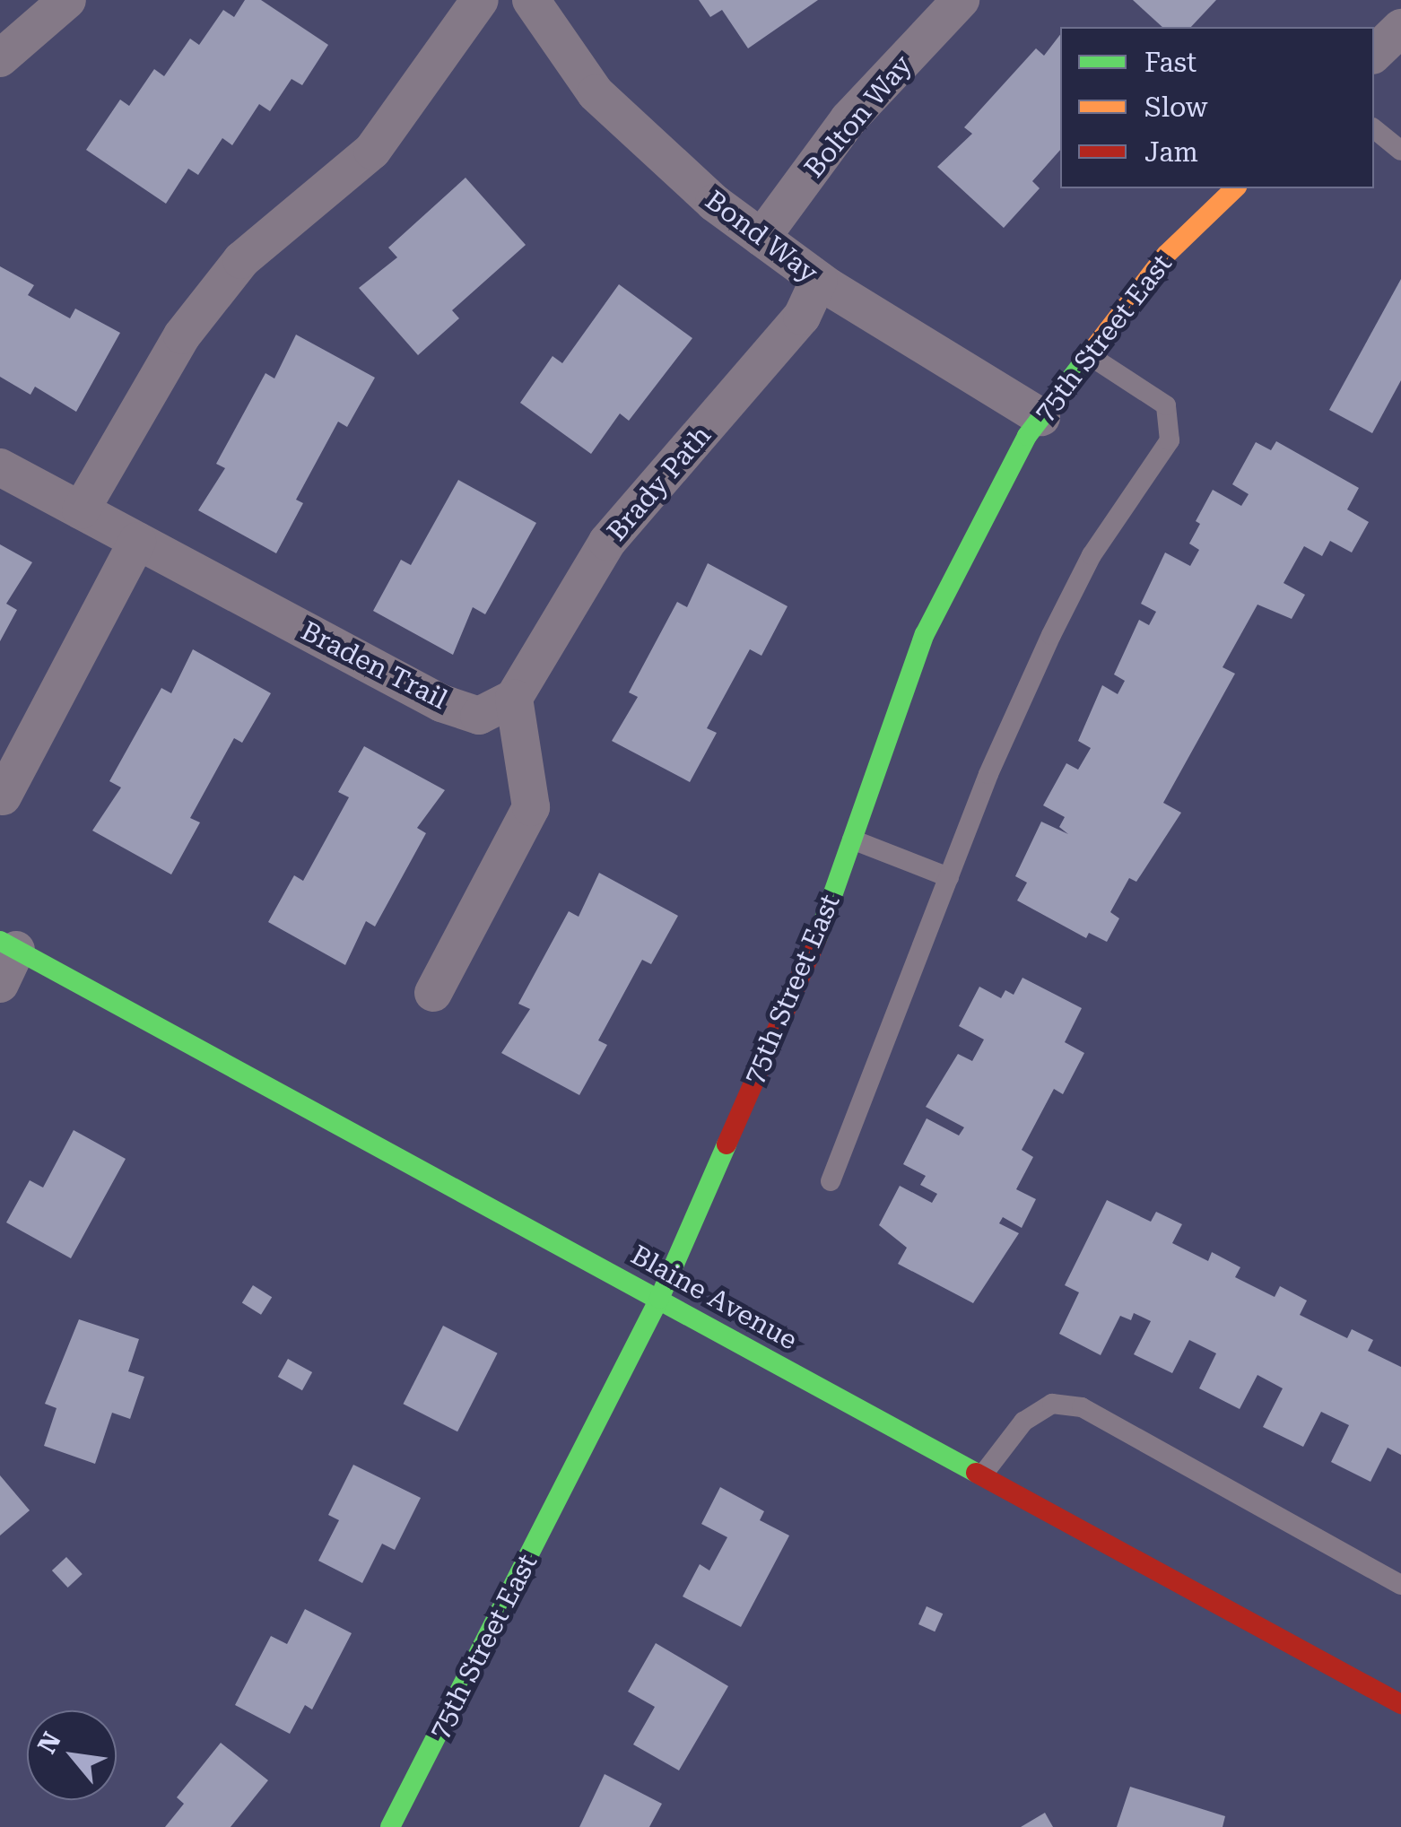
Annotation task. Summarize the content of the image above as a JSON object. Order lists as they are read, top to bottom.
{
  "streets": {
    "street": [
      "Bolton Way",
      "Bond Way",
      "75th Street East",
      "Brady Path",
      "Braden Trail",
      "Blaine Avenue"
    ]
  },
  "crossings": [
    ["Bolton Way", "Bond Way"],
    ["Bond Way", "75th Street East"],
    ["Bond Way", "Brady Path"],
    ["75th Street East", "Blaine Avenue"],
    ["Brady Path", "Braden Trail"]
  ],
  "legend": ["Fast", "Slow", "Jam"],
  "north": "top left"
}
